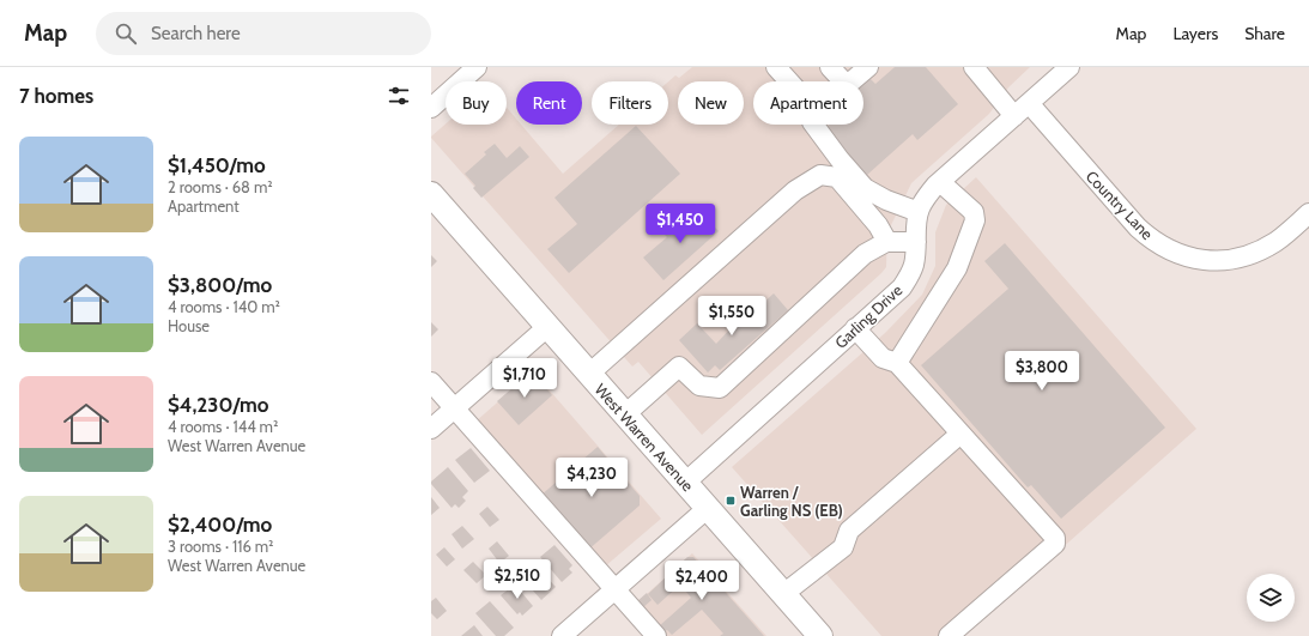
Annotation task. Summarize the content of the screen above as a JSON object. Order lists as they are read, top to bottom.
{
  "streets": {
    "main road": ["West Warren Avenue"],
    "street": ["Country Lane", "Garling Drive"]
  },
  "crossings": [
    ["Country Lane", "Garling Drive"],
    ["Garling Drive", "West Warren Avenue"]
  ],
  "places": {
    "transit": ["Warren / Garling NS (EB)"]
  },
  "page": {
    "header": "Map",
    "search": "Search here",
    "nav": ["Map", "Layers", "Share"],
    "heading": "7 homes",
    "chip": [
      "Buy",
      "Rent",
      "Filters",
      "New",
      "Apartment"
    ],
    "list": [
      {
        "name": "$1,450/mo",
        "note": "2 rooms · 68 m² · Apartment"
      },
      {
        "name": "$3,800/mo",
        "note": "4 rooms · 140 m² · House"
      },
      {
        "name": "$4,230/mo",
        "note": "4 rooms · 144 m² · West Warren Avenue"
      },
      {
        "name": "$2,400/mo",
        "note": "3 rooms · 116 m² · West Warren Avenue"
      }
    ],
    "price": [
      "$1,450",
      "$1,550",
      "$3,800",
      "$1,710",
      "$4,230",
      "$2,510",
      "$2,400"
    ]
  }
}
